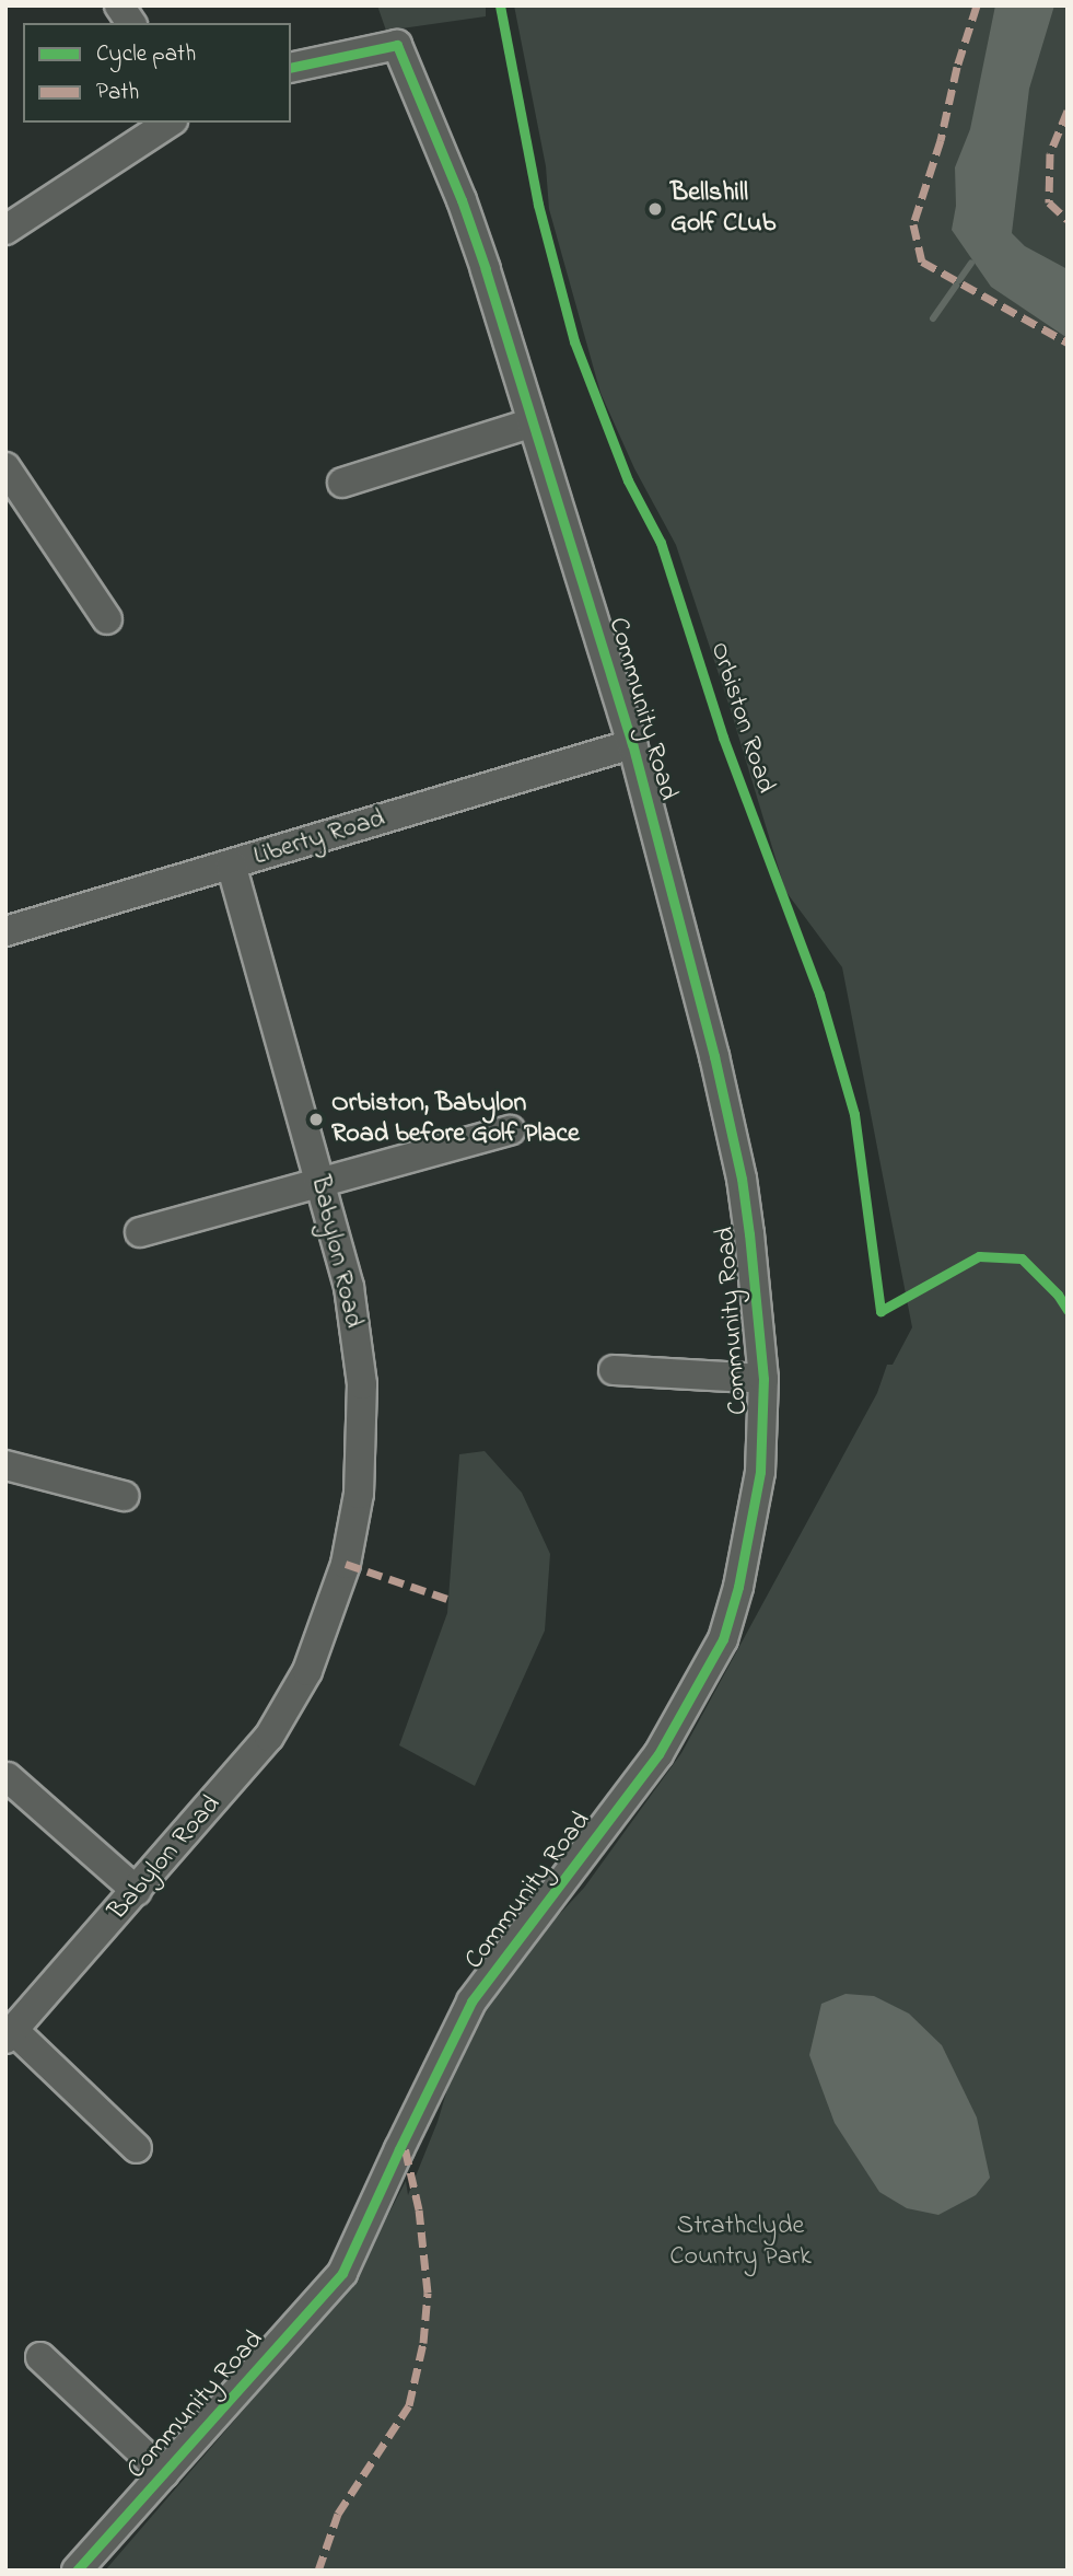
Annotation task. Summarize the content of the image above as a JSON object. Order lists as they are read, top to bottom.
{
  "streets": {
    "street": ["Community Road", "Liberty Road", "Babylon Road"],
    "cycle path": ["Orbiston Road"]
  },
  "crossings": [
    ["Community Road", "Liberty Road"],
    ["Liberty Road", "Babylon Road"]
  ],
  "parks": ["Strathclyde Country Park"],
  "places": ["Bellshill Golf CLub", "Orbiston, Babylon Road before Golf Place"],
  "legend": ["Cycle path", "Path"]
}
